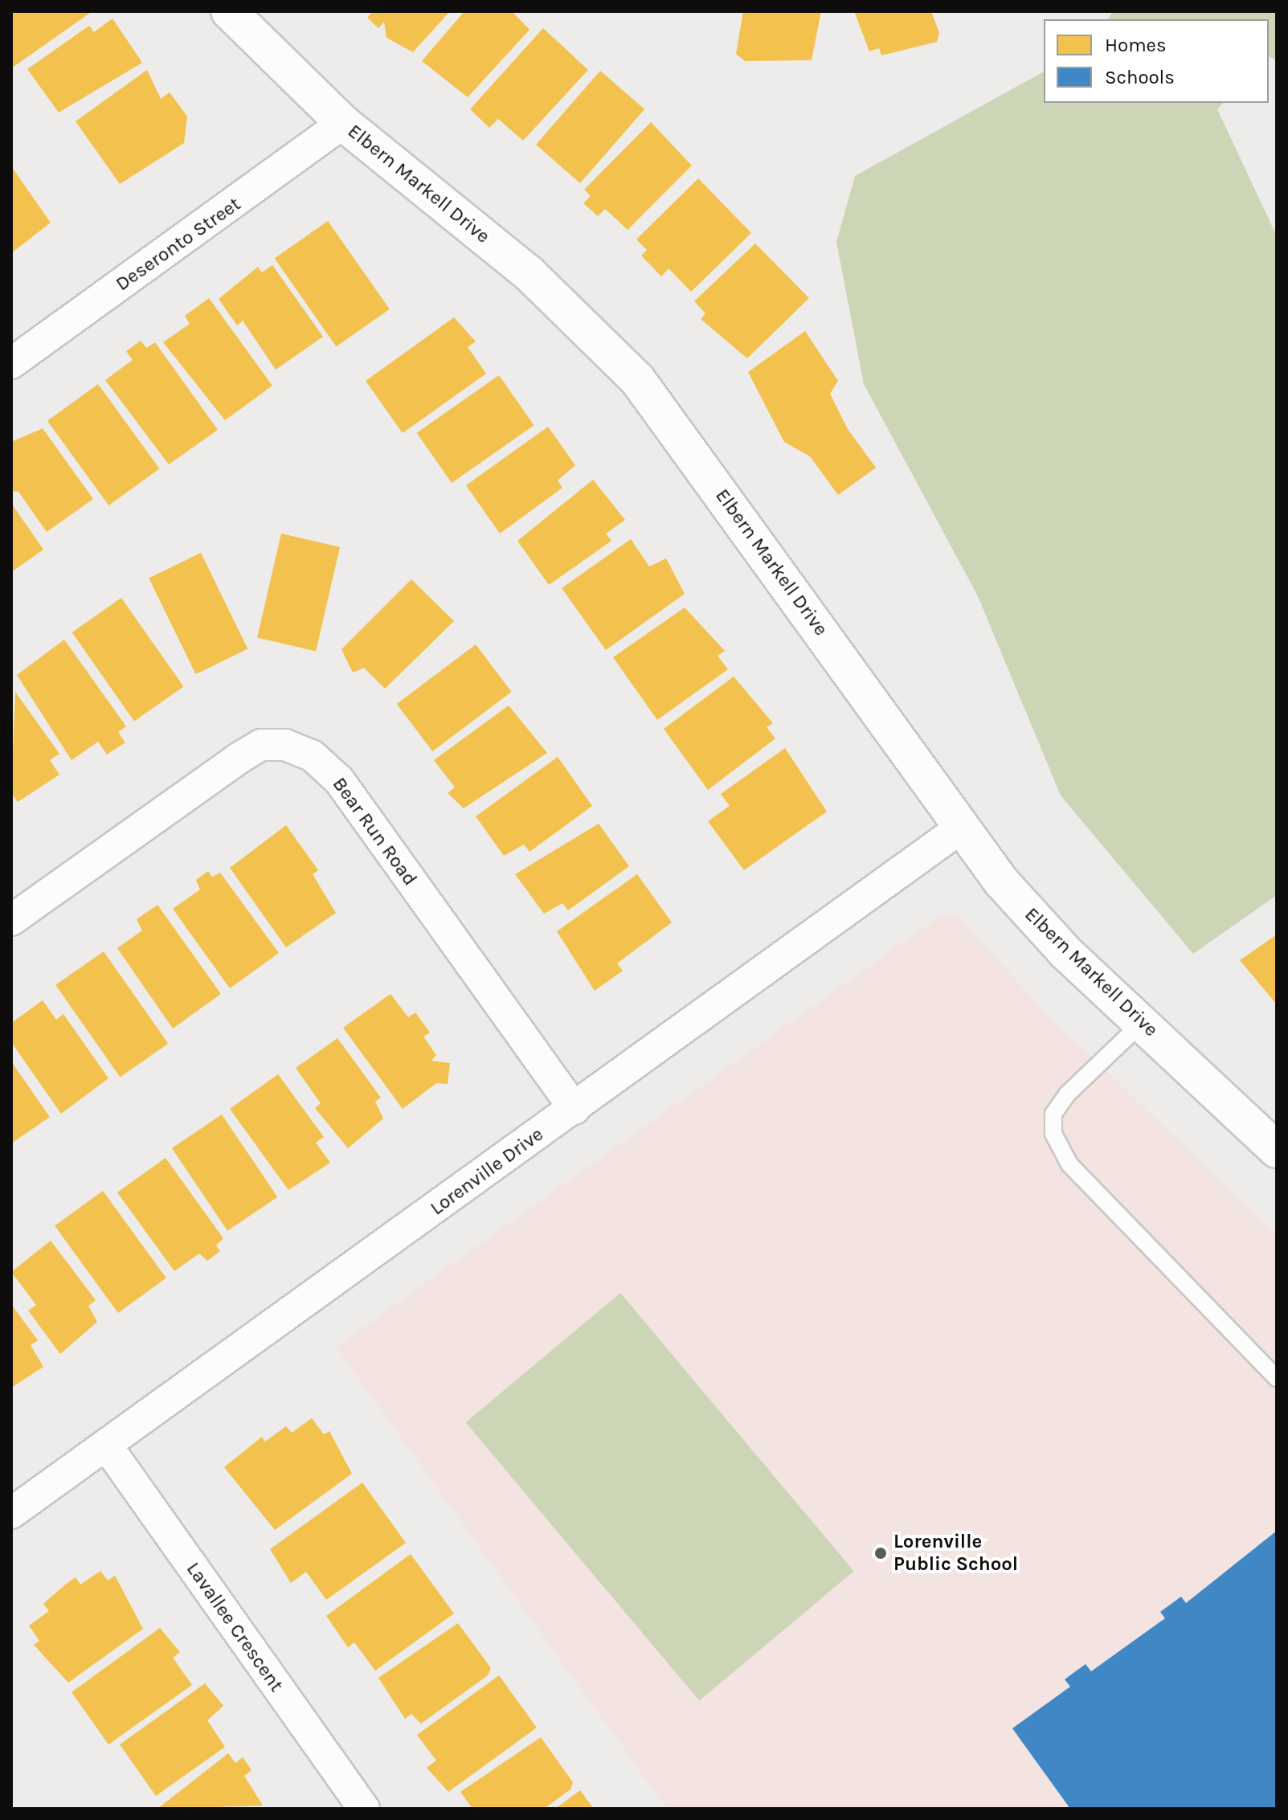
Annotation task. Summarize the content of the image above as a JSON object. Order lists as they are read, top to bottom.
{
  "streets": {
    "street": [
      "Elbern Markell Drive",
      "Deseronto Street",
      "Bear Run Road",
      "Lorenville Drive",
      "Lavallee Crescent"
    ]
  },
  "crossings": [
    ["Elbern Markell Drive", "Deseronto Street"],
    ["Elbern Markell Drive", "Lorenville Drive"],
    ["Bear Run Road", "Lorenville Drive"],
    ["Lorenville Drive", "Lavallee Crescent"]
  ],
  "places": ["Lorenville Public School"],
  "legend": ["Homes", "Schools"]
}
